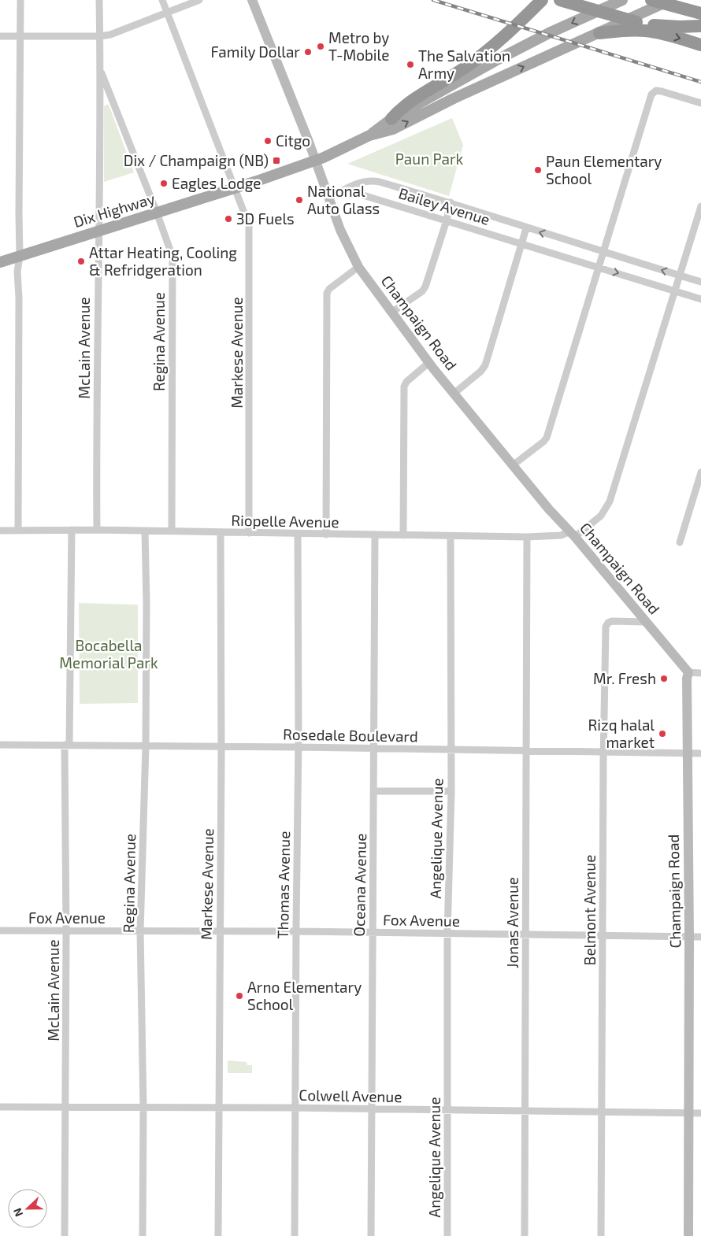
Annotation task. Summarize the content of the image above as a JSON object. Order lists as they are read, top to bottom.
{
  "streets": {
    "main road": ["Dix Highway"],
    "street": [
      "Bailey Avenue",
      "Champaign Road",
      "Regina Avenue",
      "McLain Avenue",
      "Markese Avenue",
      "Riopelle Avenue",
      "Rosedale Boulevard",
      "Angelique Avenue",
      "Thomas Avenue",
      "Oceana Avenue",
      "Belmont Avenue",
      "Fox Avenue",
      "Jonas Avenue",
      "Colwell Avenue"
    ]
  },
  "crossings": [
    ["Bailey Avenue", "Champaign Road"],
    ["Dix Highway", "Champaign Road"],
    ["Dix Highway", "Regina Avenue"],
    ["Dix Highway", "McLain Avenue"],
    ["Dix Highway", "Markese Avenue"],
    ["Champaign Road", "Riopelle Avenue"],
    ["Champaign Road", "Rosedale Boulevard"],
    ["Champaign Road", "Belmont Avenue"],
    ["Champaign Road", "Fox Avenue"],
    ["Champaign Road", "Colwell Avenue"],
    ["Regina Avenue", "McLain Avenue"],
    ["Regina Avenue", "Riopelle Avenue"],
    ["Regina Avenue", "Rosedale Boulevard"],
    ["Regina Avenue", "Fox Avenue"],
    ["Regina Avenue", "Colwell Avenue"],
    ["McLain Avenue", "Riopelle Avenue"],
    ["McLain Avenue", "Rosedale Boulevard"],
    ["McLain Avenue", "Fox Avenue"],
    ["McLain Avenue", "Colwell Avenue"],
    ["Markese Avenue", "Riopelle Avenue"],
    ["Markese Avenue", "Rosedale Boulevard"],
    ["Markese Avenue", "Fox Avenue"],
    ["Markese Avenue", "Colwell Avenue"],
    ["Riopelle Avenue", "Angelique Avenue"],
    ["Riopelle Avenue", "Thomas Avenue"],
    ["Riopelle Avenue", "Oceana Avenue"],
    ["Riopelle Avenue", "Jonas Avenue"],
    ["Rosedale Boulevard", "Angelique Avenue"],
    ["Rosedale Boulevard", "Thomas Avenue"],
    ["Rosedale Boulevard", "Oceana Avenue"],
    ["Rosedale Boulevard", "Belmont Avenue"],
    ["Rosedale Boulevard", "Jonas Avenue"],
    ["Angelique Avenue", "Fox Avenue"],
    ["Angelique Avenue", "Colwell Avenue"],
    ["Thomas Avenue", "Fox Avenue"],
    ["Thomas Avenue", "Colwell Avenue"],
    ["Oceana Avenue", "Fox Avenue"],
    ["Oceana Avenue", "Colwell Avenue"],
    ["Belmont Avenue", "Fox Avenue"],
    ["Belmont Avenue", "Colwell Avenue"],
    ["Fox Avenue", "Jonas Avenue"],
    ["Jonas Avenue", "Colwell Avenue"]
  ],
  "parks": ["Paun Park", "Bocabella Memorial Park"],
  "places": {
    "other": [
      "Metro by T-Mobile",
      "Family Dollar",
      "The Salvation Army",
      "Citgo",
      "Paun Elementary School",
      "Eagles Lodge",
      "National Auto Glass",
      "3D Fuels",
      "Attar Heating, Cooling & Refridgeration",
      "Mr. Fresh",
      "Rizq halal market",
      "Arno Elementary School"
    ],
    "transit": ["Dix / Champaign (NB)"]
  },
  "north": "left"
}
